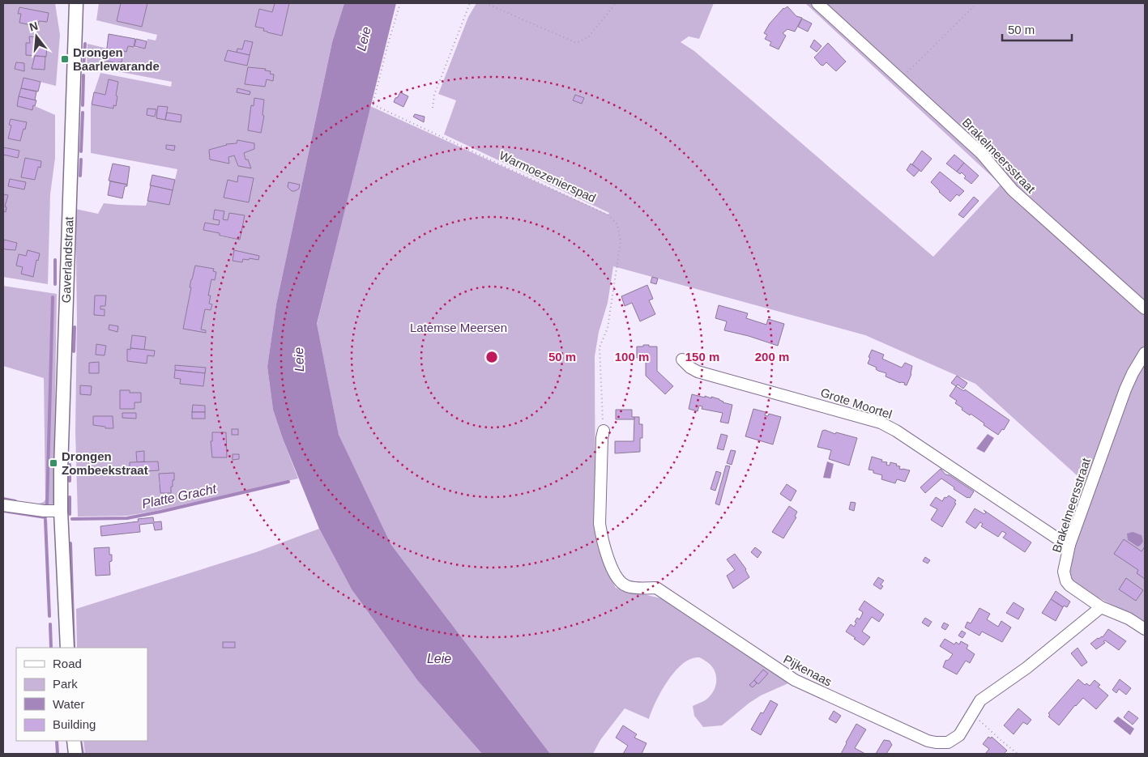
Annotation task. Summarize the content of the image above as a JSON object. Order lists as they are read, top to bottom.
{
  "streets": {
    "main road": ["Gaverlandstraat"],
    "street": ["Brakelmeersstraat", "Grote Moortel", "Pijkenaas"],
    "path": ["Warmoezenierspad"]
  },
  "crossings": [
    ["Brakelmeersstraat", "Grote Moortel"],
    ["Brakelmeersstraat", "Pijkenaas"],
    ["Warmoezenierspad", "Pijkenaas"]
  ],
  "water": ["Leie", "Platte Gracht"],
  "parks": ["Latemse Meersen"],
  "places": {
    "transit": ["Drongen Baarlewarande", "Drongen Zombeekstraat"]
  },
  "legend": [
    "Road",
    "Park",
    "Water",
    "Building"
  ],
  "scale_bar": "50 m",
  "north": "top",
  "rings": [
    "50 m",
    "100 m",
    "150 m",
    "200 m"
  ]
}
